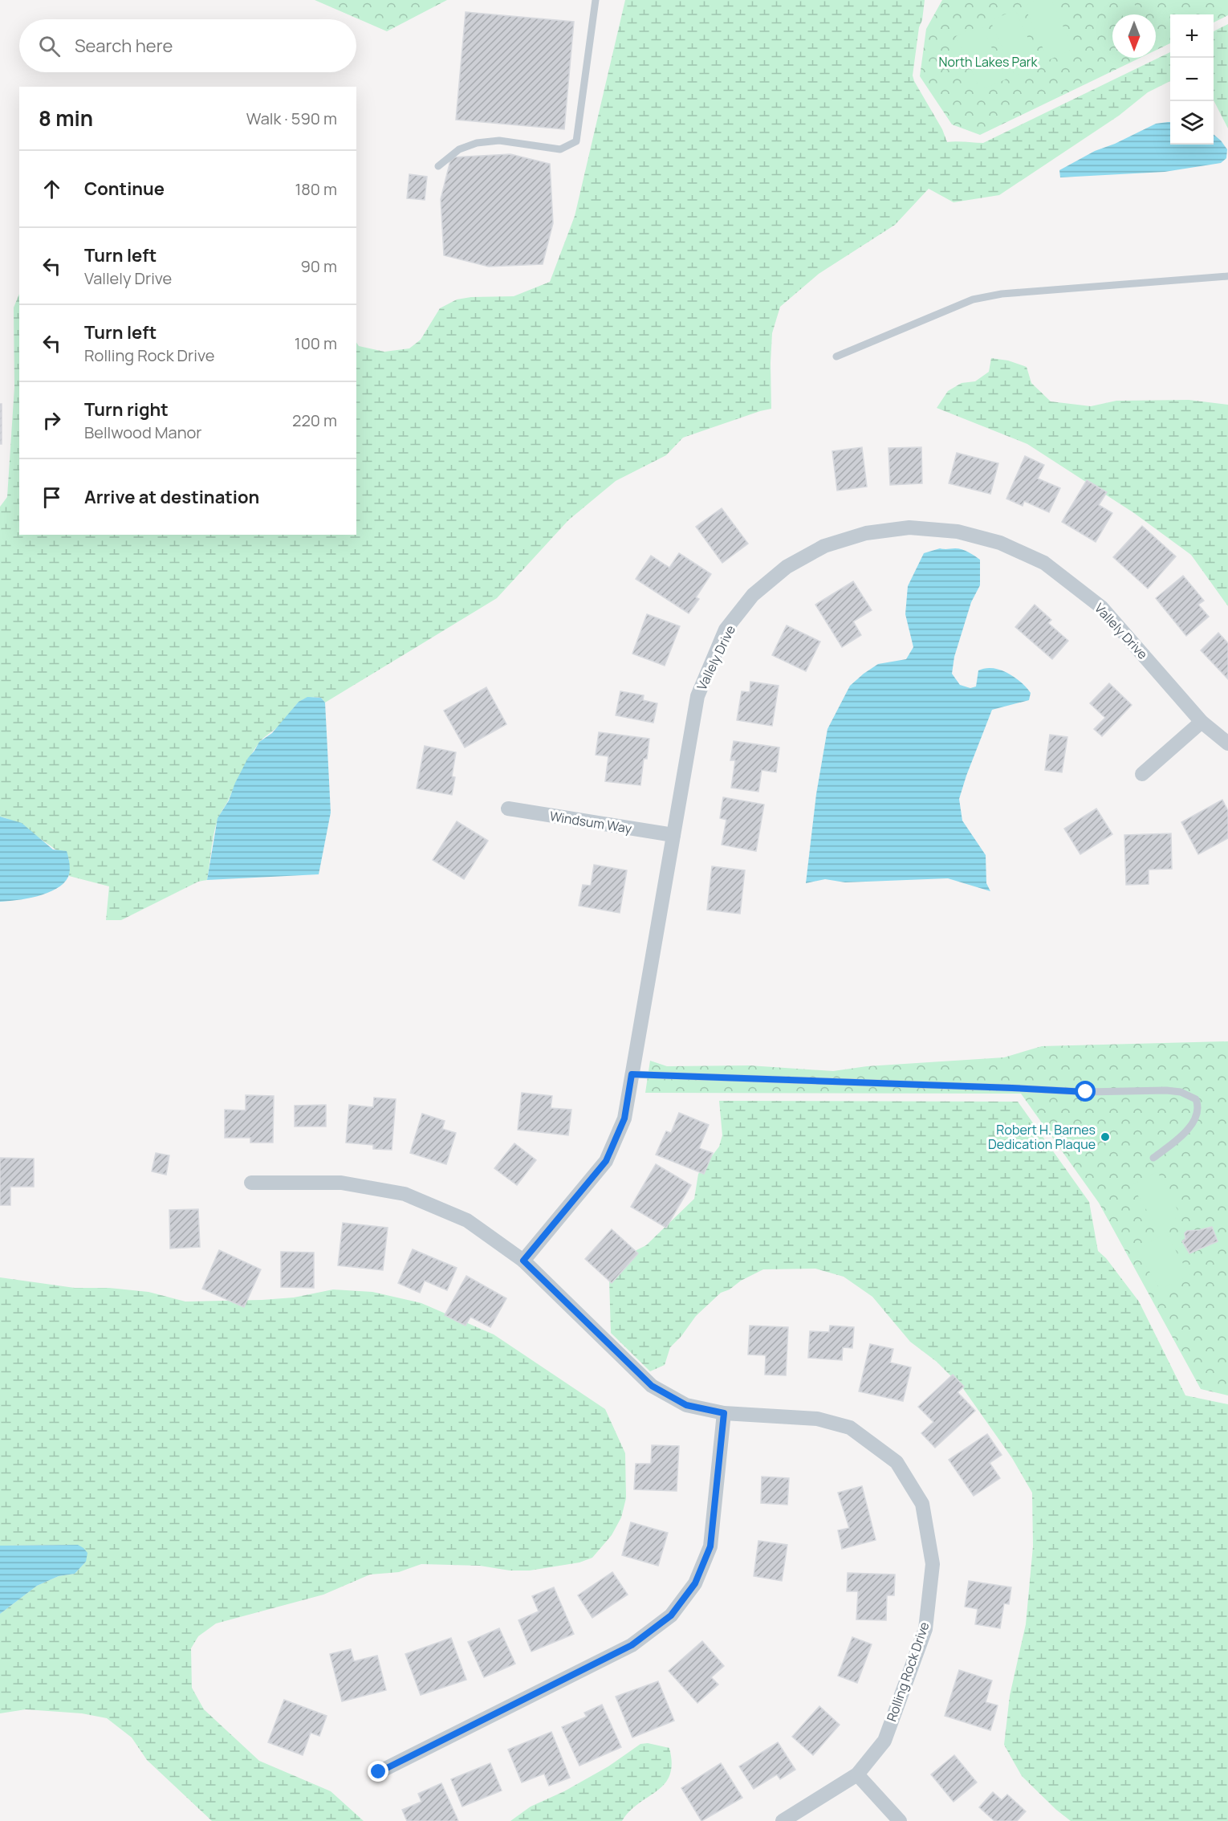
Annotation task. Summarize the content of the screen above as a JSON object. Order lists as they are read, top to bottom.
{
  "streets": {
    "street": ["Vallely Drive", "Windsum Way", "Rolling Rock Drive"]
  },
  "crossings": [
    ["Vallely Drive", "Windsum Way"],
    ["Vallely Drive", "Rolling Rock Drive"]
  ],
  "parks": ["North Lakes Park"],
  "places": ["Robert H. Barnes Dedication Plaque"],
  "north": "bottom",
  "page": {
    "map_buttons": ["+", "−"],
    "search": "Search here",
    "heading": ["8 min", "Walk · 590 m"],
    "list": [
      ["Continue", "180 m"],
      ["Turn left", "Vallely Drive", "90 m"],
      ["Turn left", "Rolling Rock Drive", "100 m"],
      ["Turn right", "Bellwood Manor", "220 m"],
      "Arrive at destination"
    ]
  }
}
